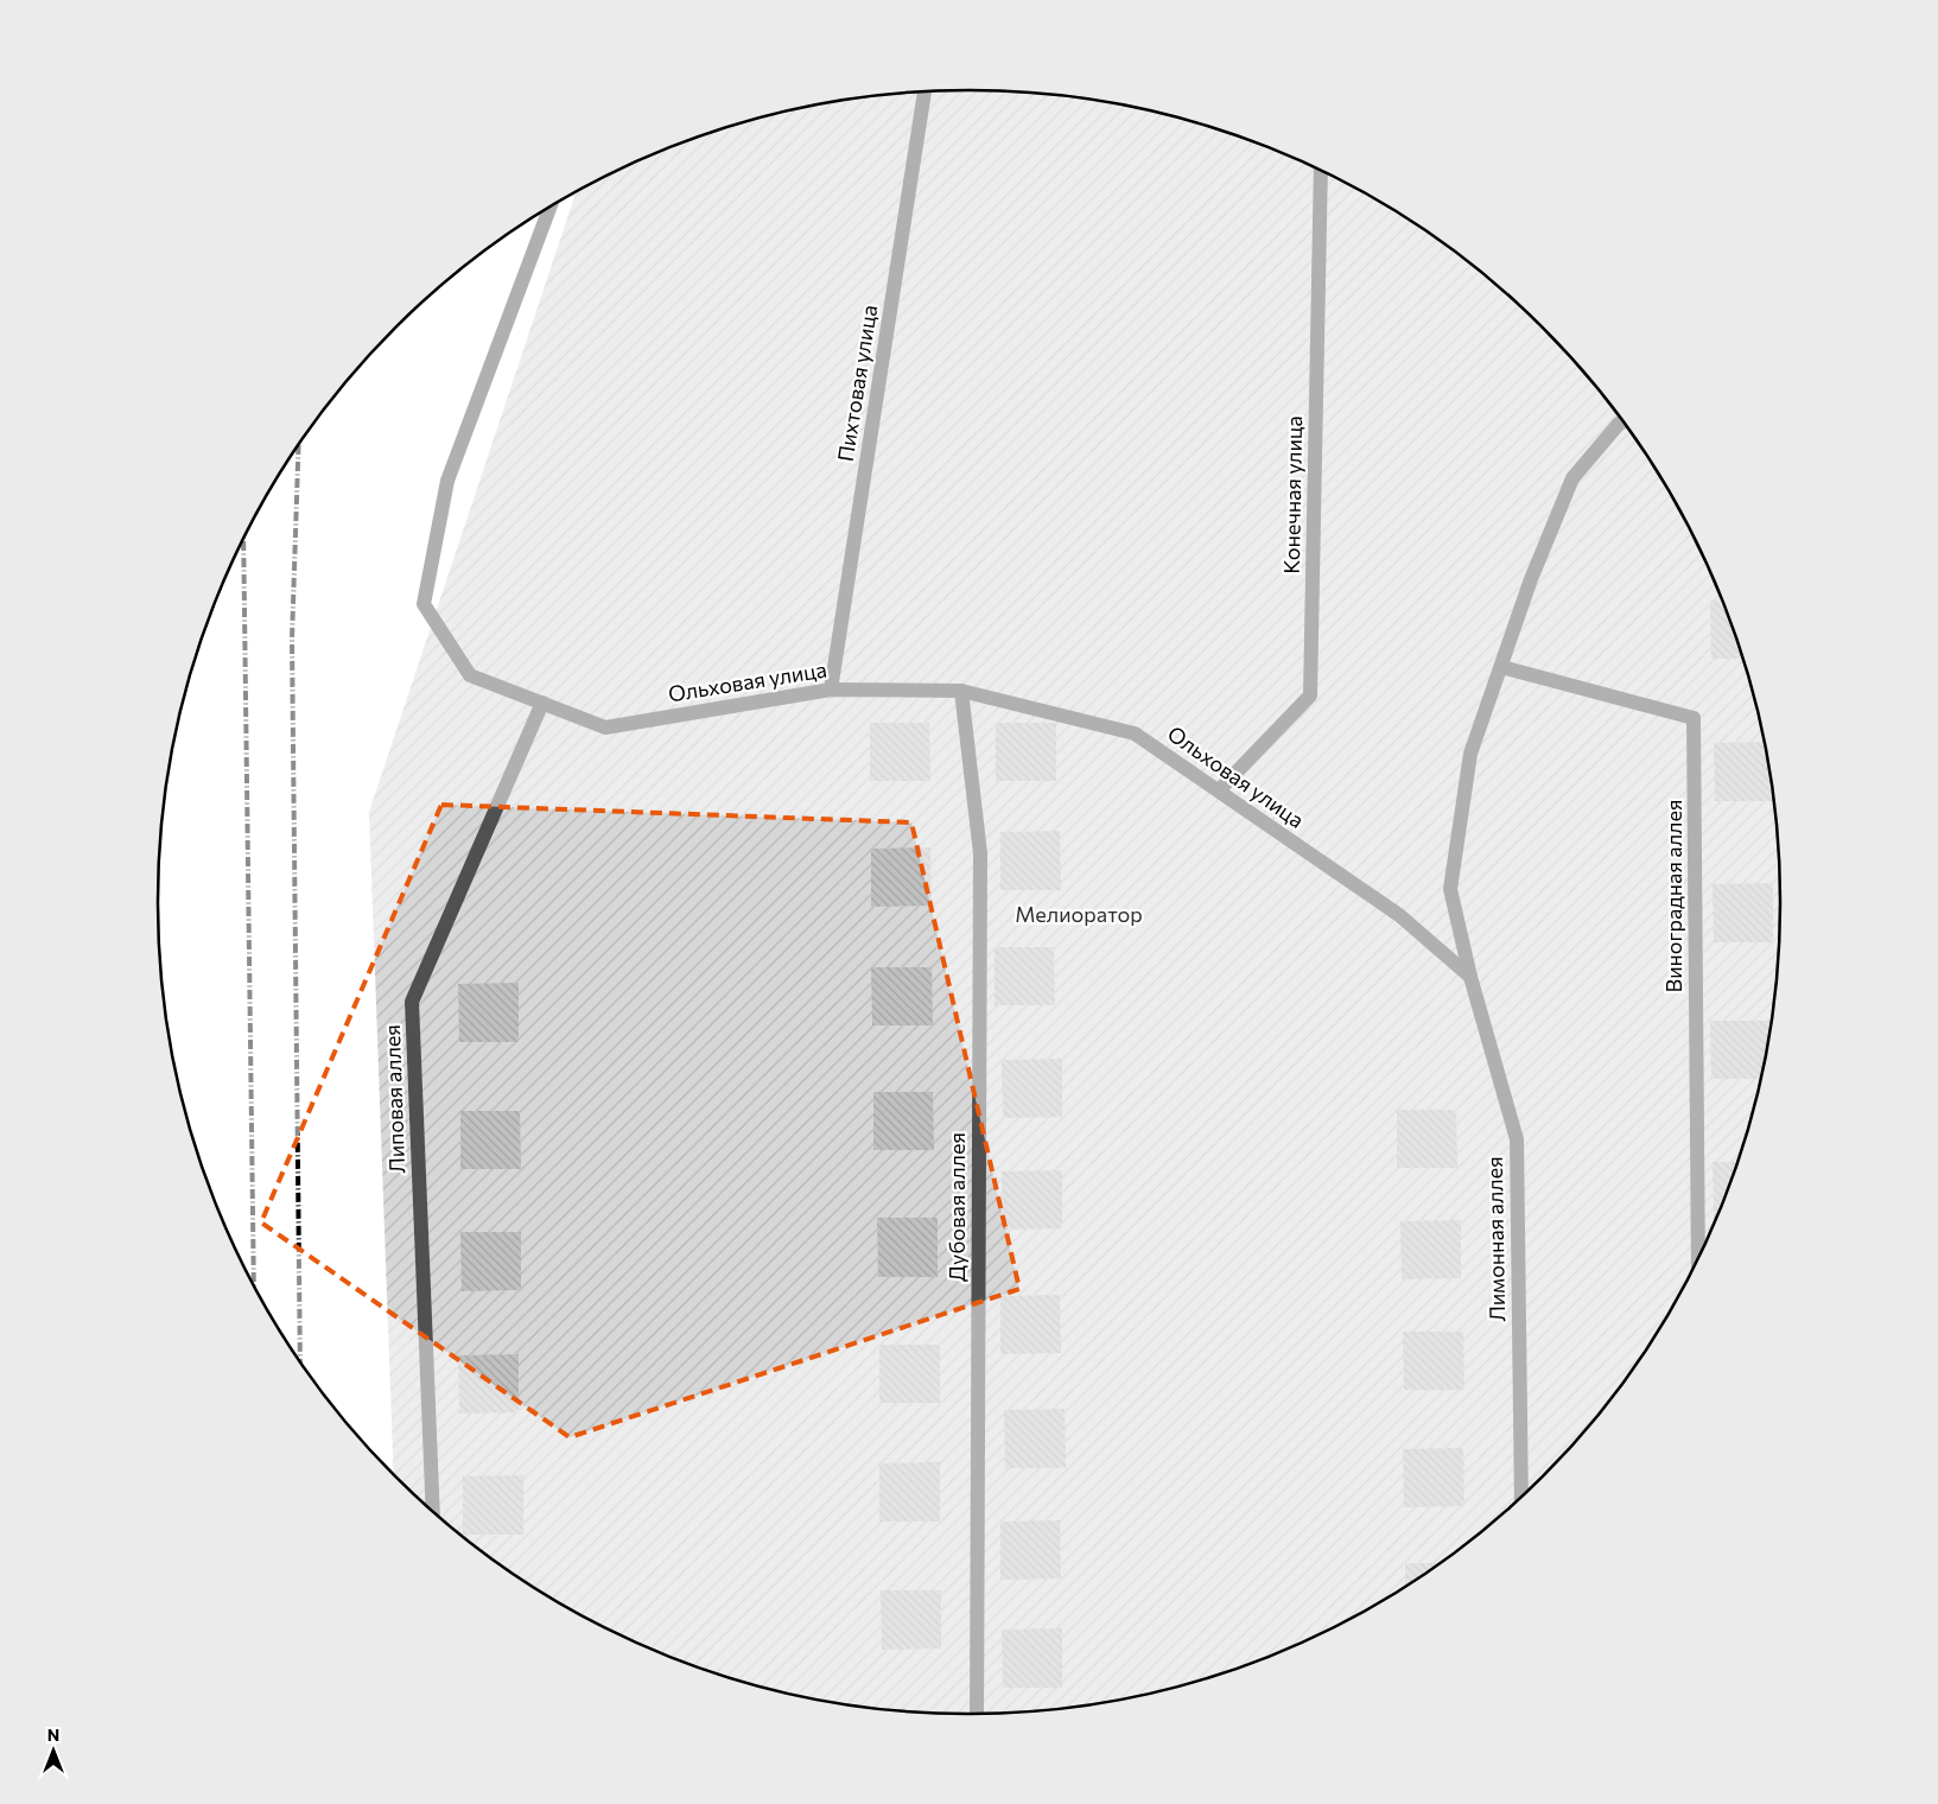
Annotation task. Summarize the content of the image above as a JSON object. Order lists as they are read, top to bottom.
{
  "streets": {
    "street": [
      "Пихтовая улица",
      "Конечная улица",
      "Ольховая улица",
      "Виноградная аллея",
      "Липовая аллея",
      "Дубовая аллея",
      "Лимонная аллея"
    ]
  },
  "crossings": [
    ["Пихтовая улица", "Ольховая улица"],
    ["Конечная улица", "Ольховая улица"],
    ["Ольховая улица", "Липовая аллея"],
    ["Ольховая улица", "Дубовая аллея"],
    ["Ольховая улица", "Лимонная аллея"],
    ["Виноградная аллея", "Лимонная аллея"]
  ],
  "parks": ["Мелиоратор"],
  "north": "top"
}
